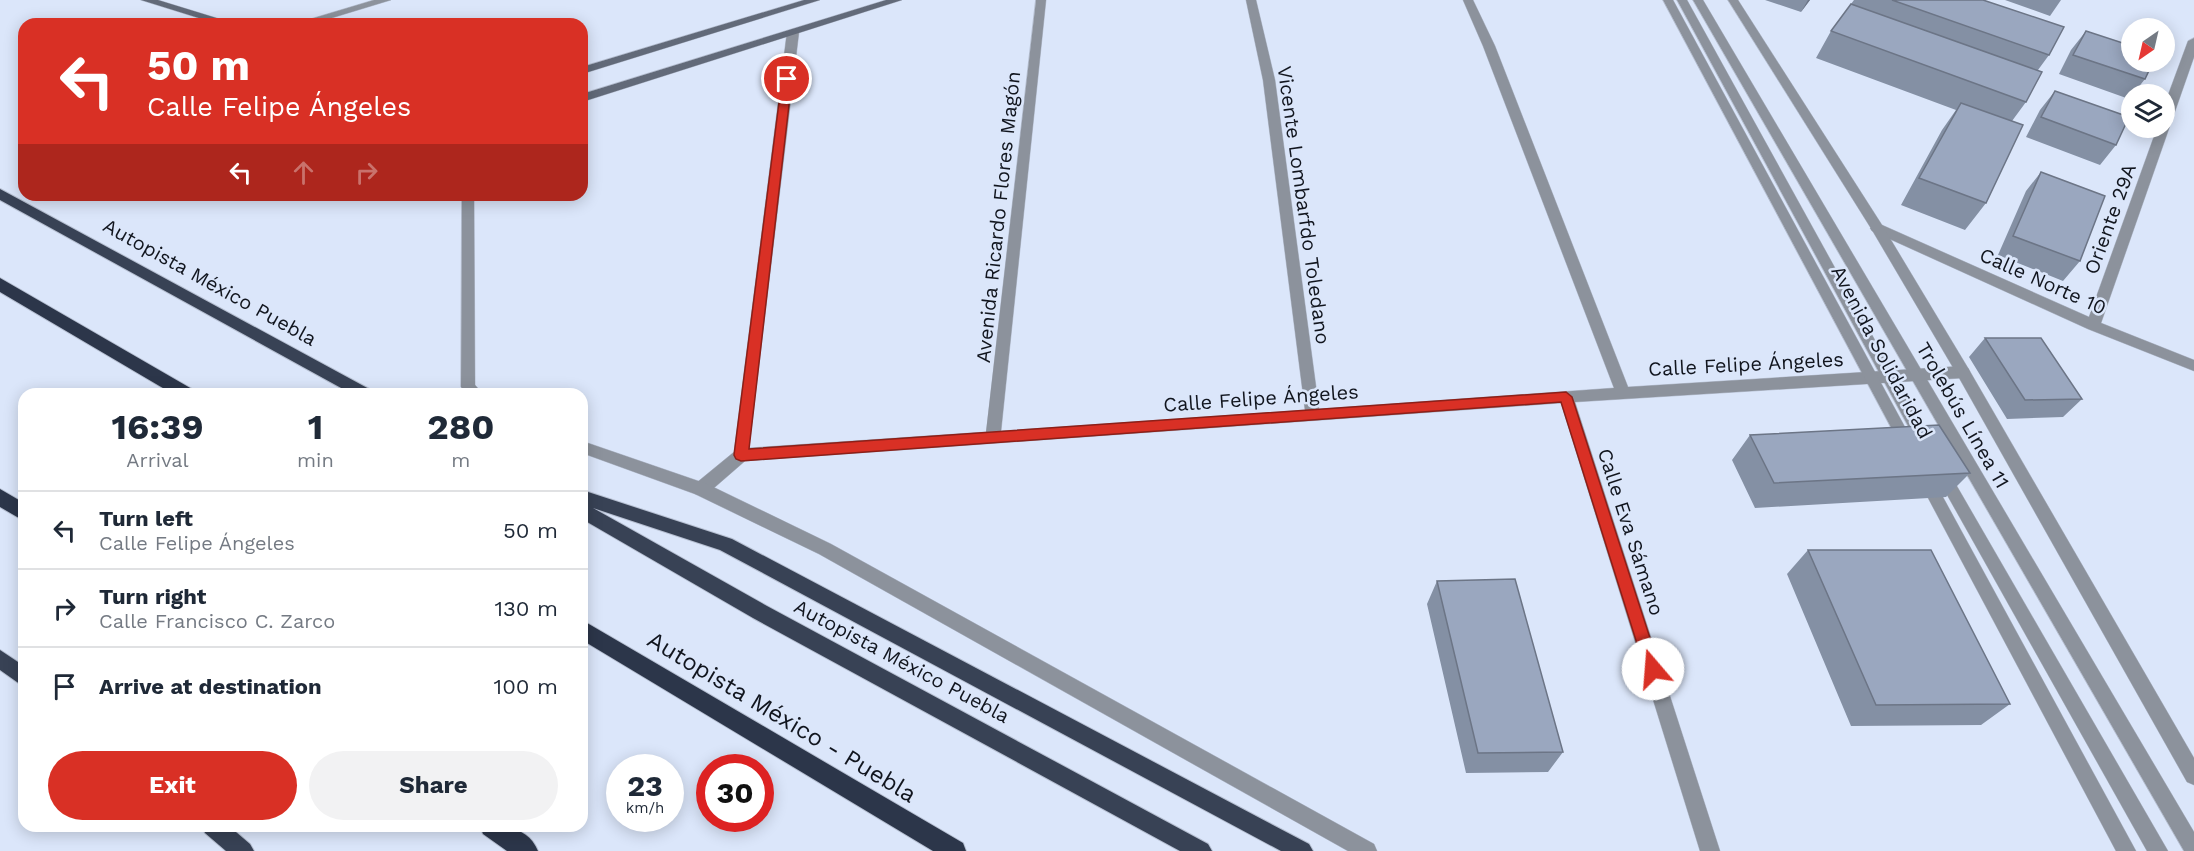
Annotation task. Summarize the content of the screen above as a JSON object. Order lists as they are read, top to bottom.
{
  "streets": {
    "highway": ["Autopista México Puebla", "Autopista México - Puebla"],
    "street": [
      "Vicente Lombarfdo Toledano",
      "Avenida Ricardo Flores Magón",
      "Oriente 29A",
      "Calle Norte 10",
      "Avenida Solidaridad",
      "Calle Felipe Ángeles",
      "Trolebús Línea 11",
      "Calle Eva Sámano"
    ]
  },
  "crossings": [
    ["Vicente Lombarfdo Toledano", "Calle Felipe Ángeles"],
    ["Avenida Ricardo Flores Magón", "Calle Felipe Ángeles"],
    ["Oriente 29A", "Calle Norte 10"],
    ["Avenida Solidaridad", "Calle Felipe Ángeles"],
    ["Calle Felipe Ángeles", "Trolebús Línea 11"],
    ["Calle Felipe Ángeles", "Calle Eva Sámano"]
  ],
  "north": "bottom left",
  "page": {
    "turn": ["50 m", "Calle Felipe Ángeles"],
    "eta": [
      "16:39",
      "Arrival",
      "1",
      "min",
      "280",
      "m"
    ],
    "list": [
      {
        "name": "Turn left",
        "note": "Calle Felipe Ángeles",
        "value": "50 m"
      },
      {
        "name": "Turn right",
        "note": "Calle Francisco C. Zarco",
        "value": "130 m"
      },
      {
        "name": "Arrive at destination",
        "value": "100 m"
      }
    ],
    "buttons": ["Exit", "Share"],
    "speed": "23 km/h",
    "limit": "30"
  }
}
